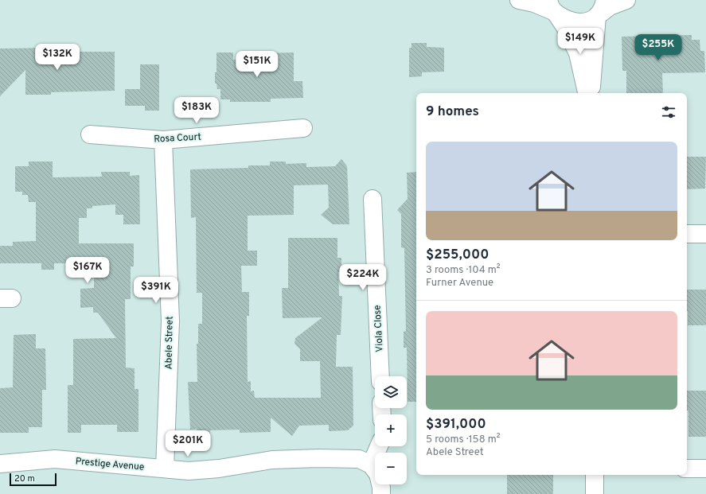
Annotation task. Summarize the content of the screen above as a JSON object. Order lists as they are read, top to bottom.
{
  "streets": {
    "street": [
      "Rosa Court",
      "Viola Close",
      "Abele Street",
      "Prestige Avenue"
    ]
  },
  "crossings": [
    ["Rosa Court", "Abele Street"],
    ["Abele Street", "Prestige Avenue"]
  ],
  "scale_bar": "20 m",
  "page": {
    "price": [
      "$149K",
      "$255K",
      "$132K",
      "$151K",
      "$183K",
      "$167K",
      "$224K",
      "$391K",
      "$201K"
    ],
    "heading": "9 homes",
    "list": [
      {
        "name": "$255,000",
        "note": "3 rooms · 104 m² · Furner Avenue"
      },
      {
        "name": "$391,000",
        "note": "5 rooms · 158 m² · Abele Street"
      }
    ],
    "map_buttons": ["+", "−"],
    "scale": "20 m"
  }
}
